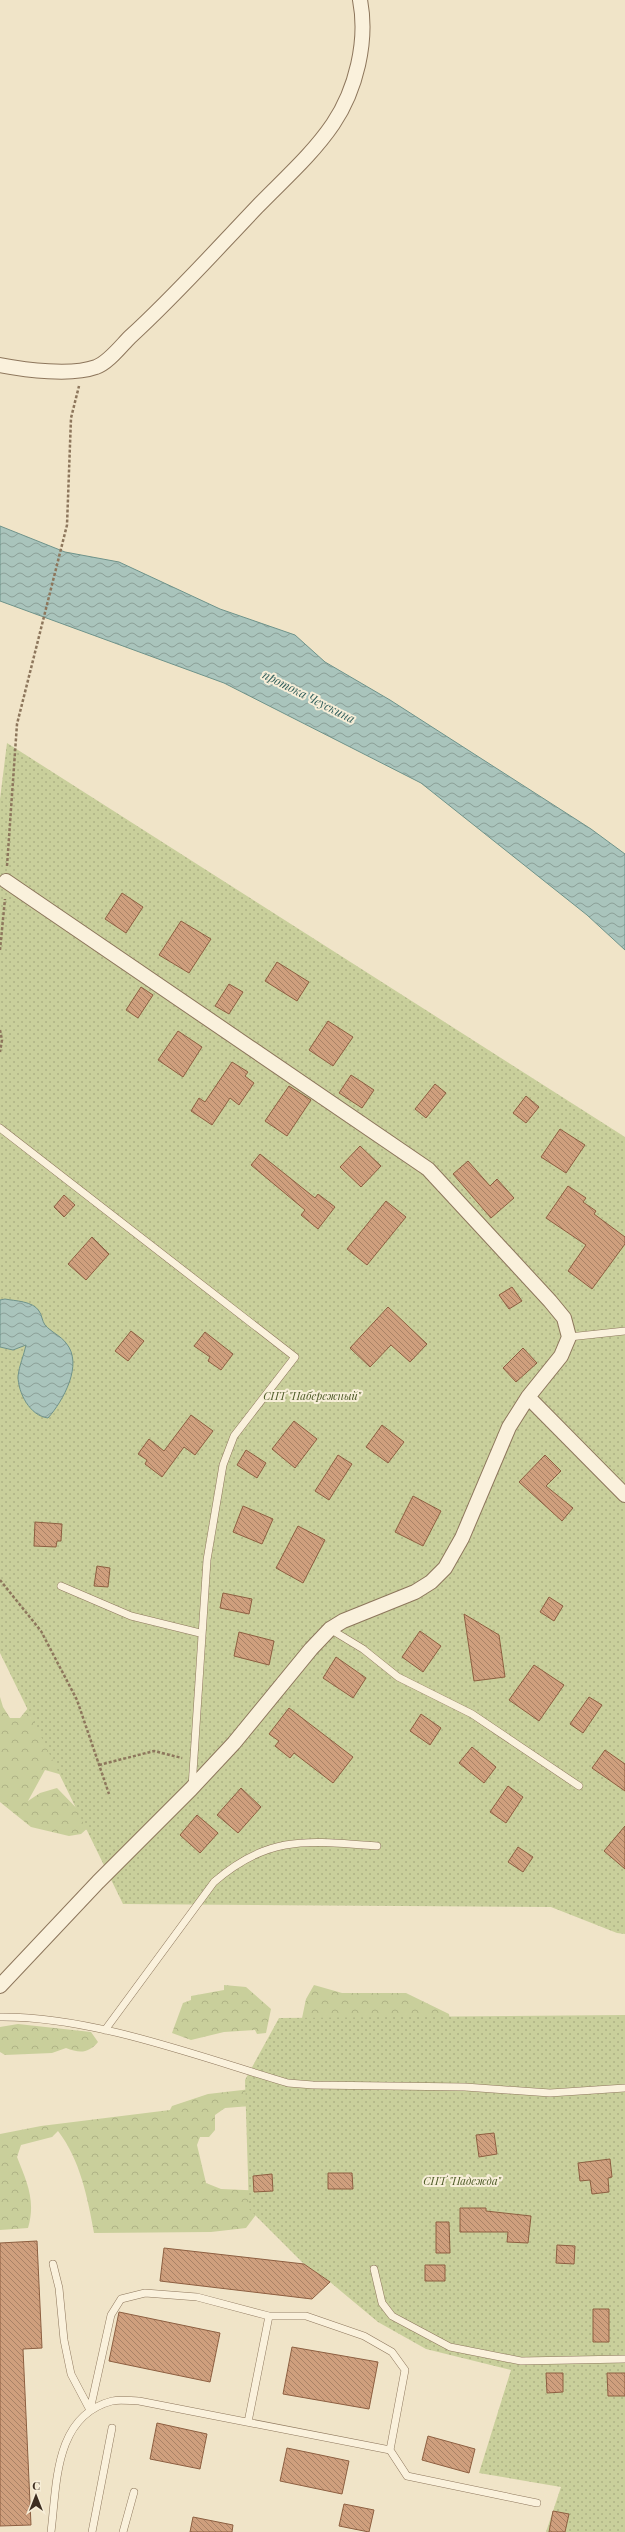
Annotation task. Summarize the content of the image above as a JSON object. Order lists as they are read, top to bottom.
{
  "water": ["протока Чеускина"],
  "parks": ["СНТ \"Набережный\"", "СНТ \"Надежда\""],
  "north": "top"
}
